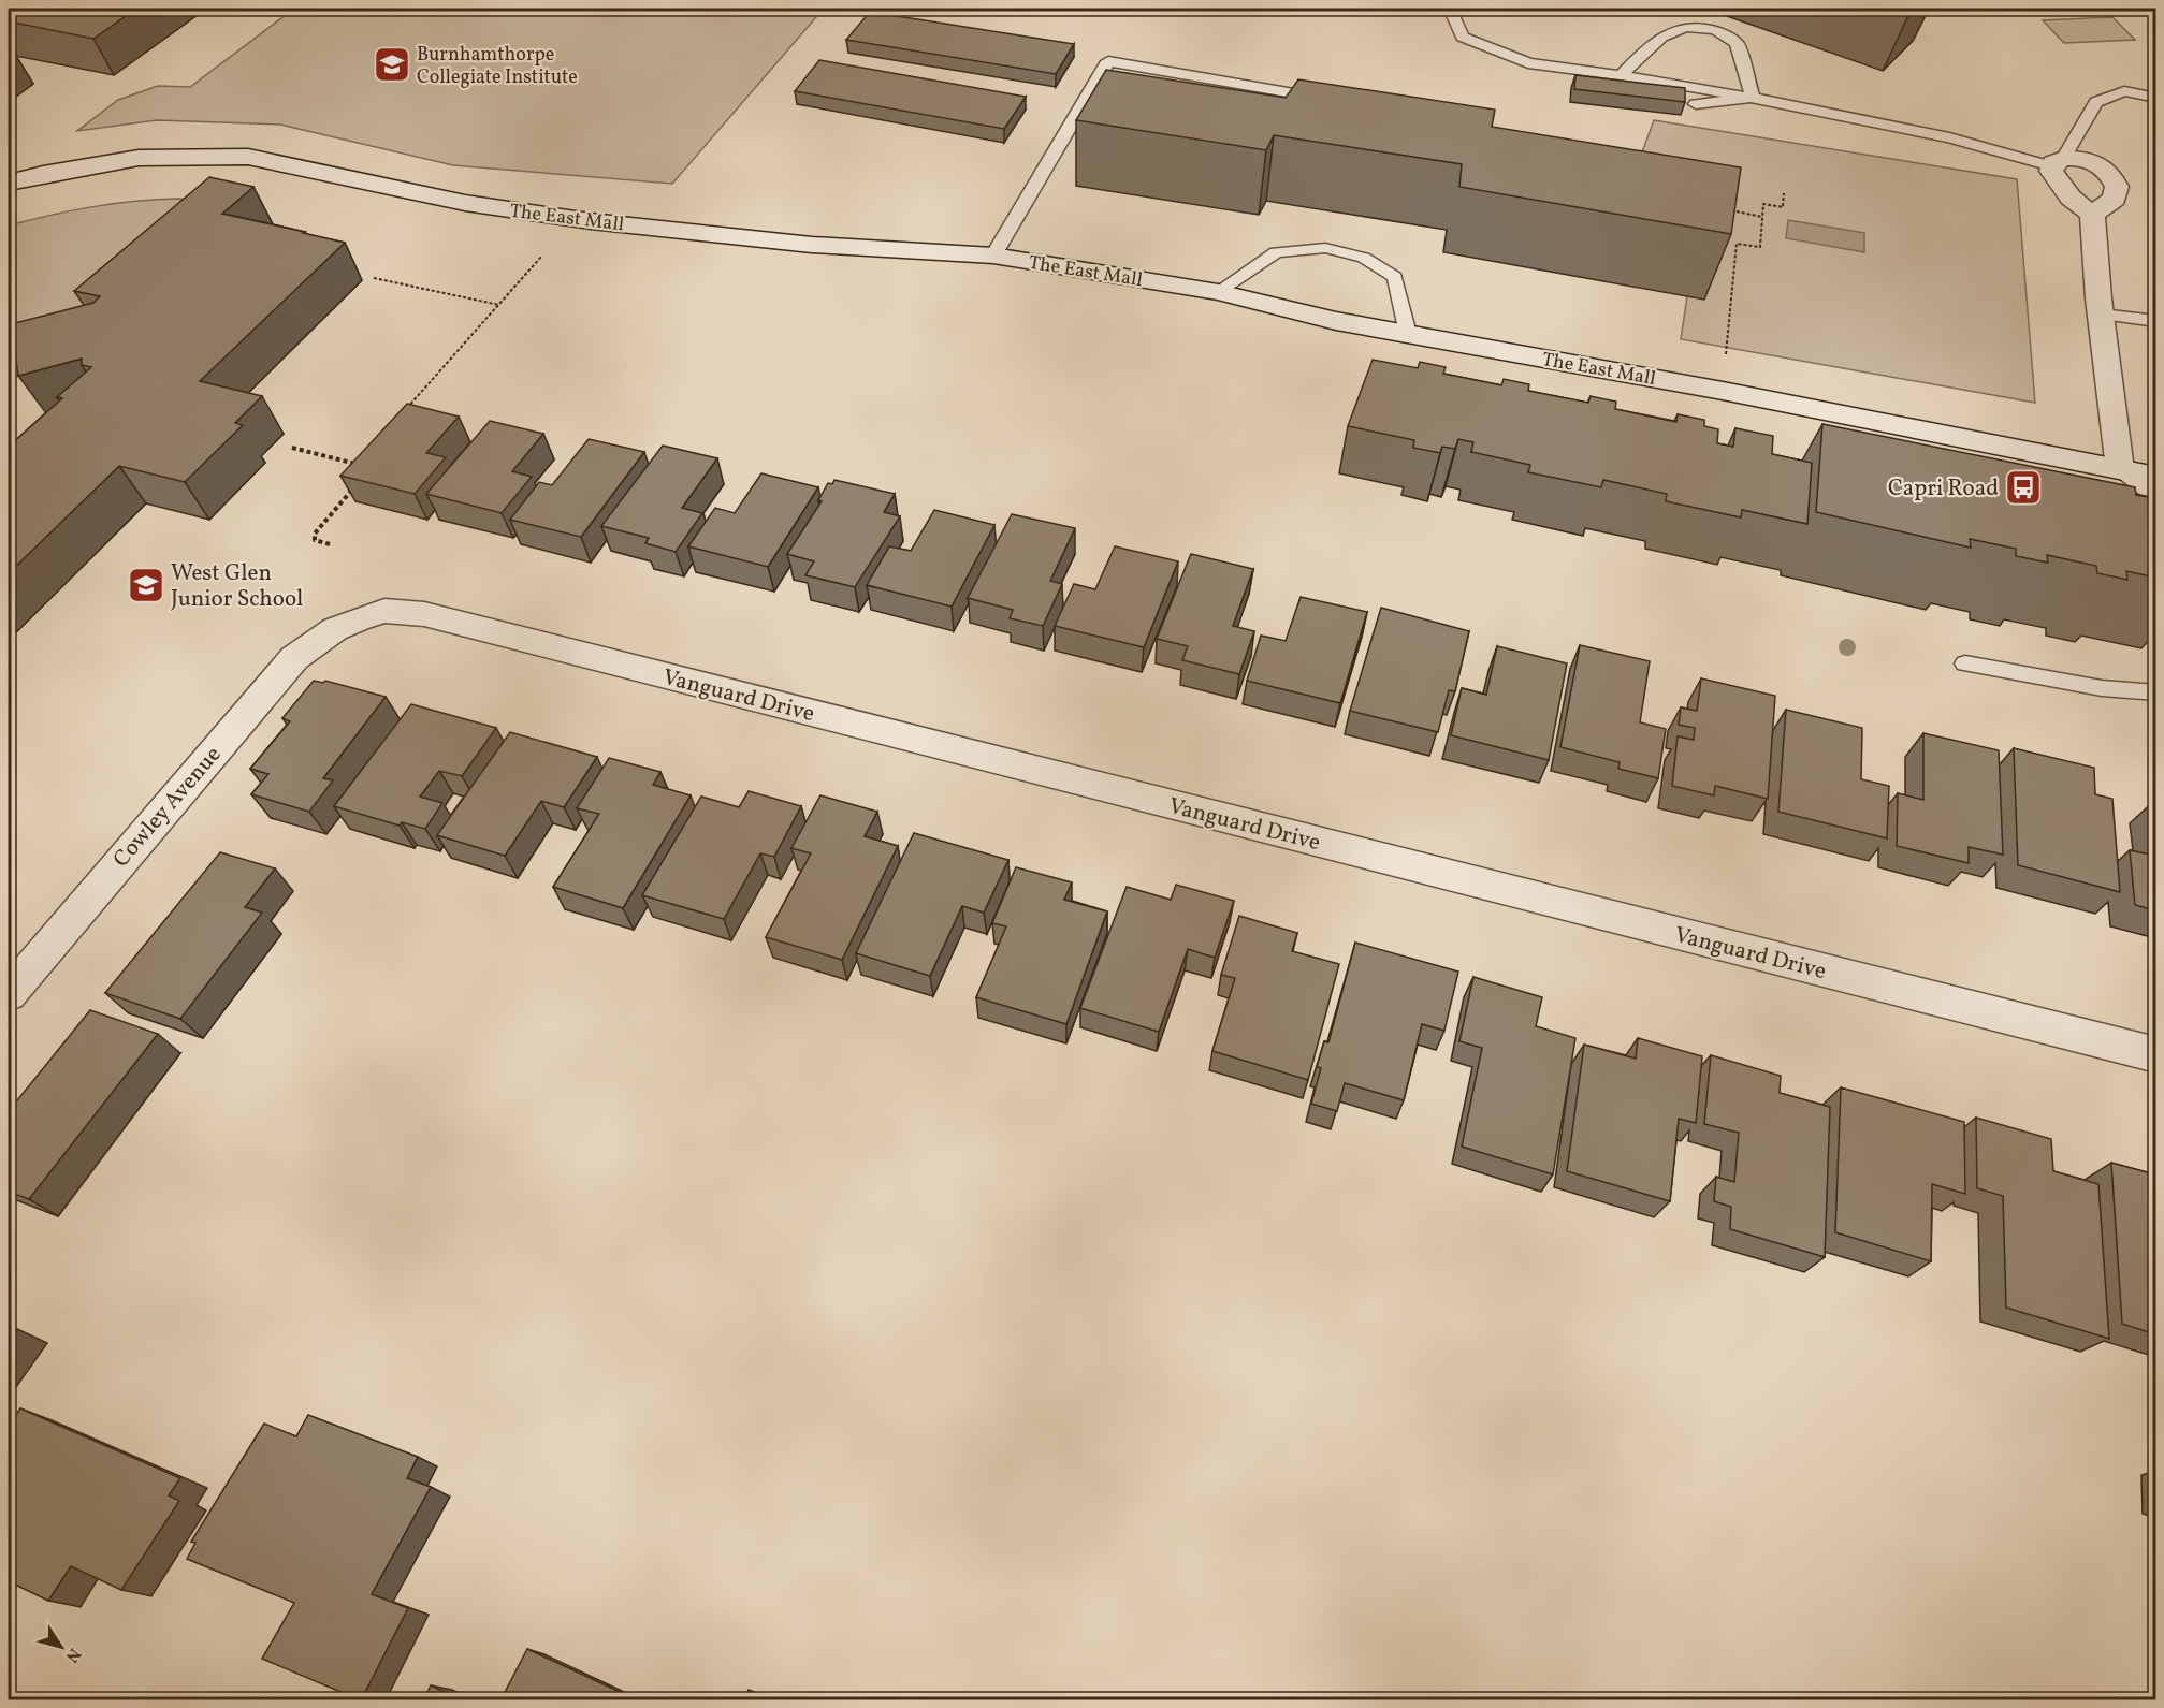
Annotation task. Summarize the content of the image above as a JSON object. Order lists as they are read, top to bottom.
{
  "streets": {
    "street": ["The East Mall", "Vanguard Drive", "Cowley Avenue"]
  },
  "crossings": [
    ["Vanguard Drive", "Cowley Avenue"]
  ],
  "places": {
    "school or university": ["Burnhamthorpe Collegiate Institute", "West Glen Junior School"],
    "bus stop": ["Capri Road"]
  },
  "north": "bottom right"
}
